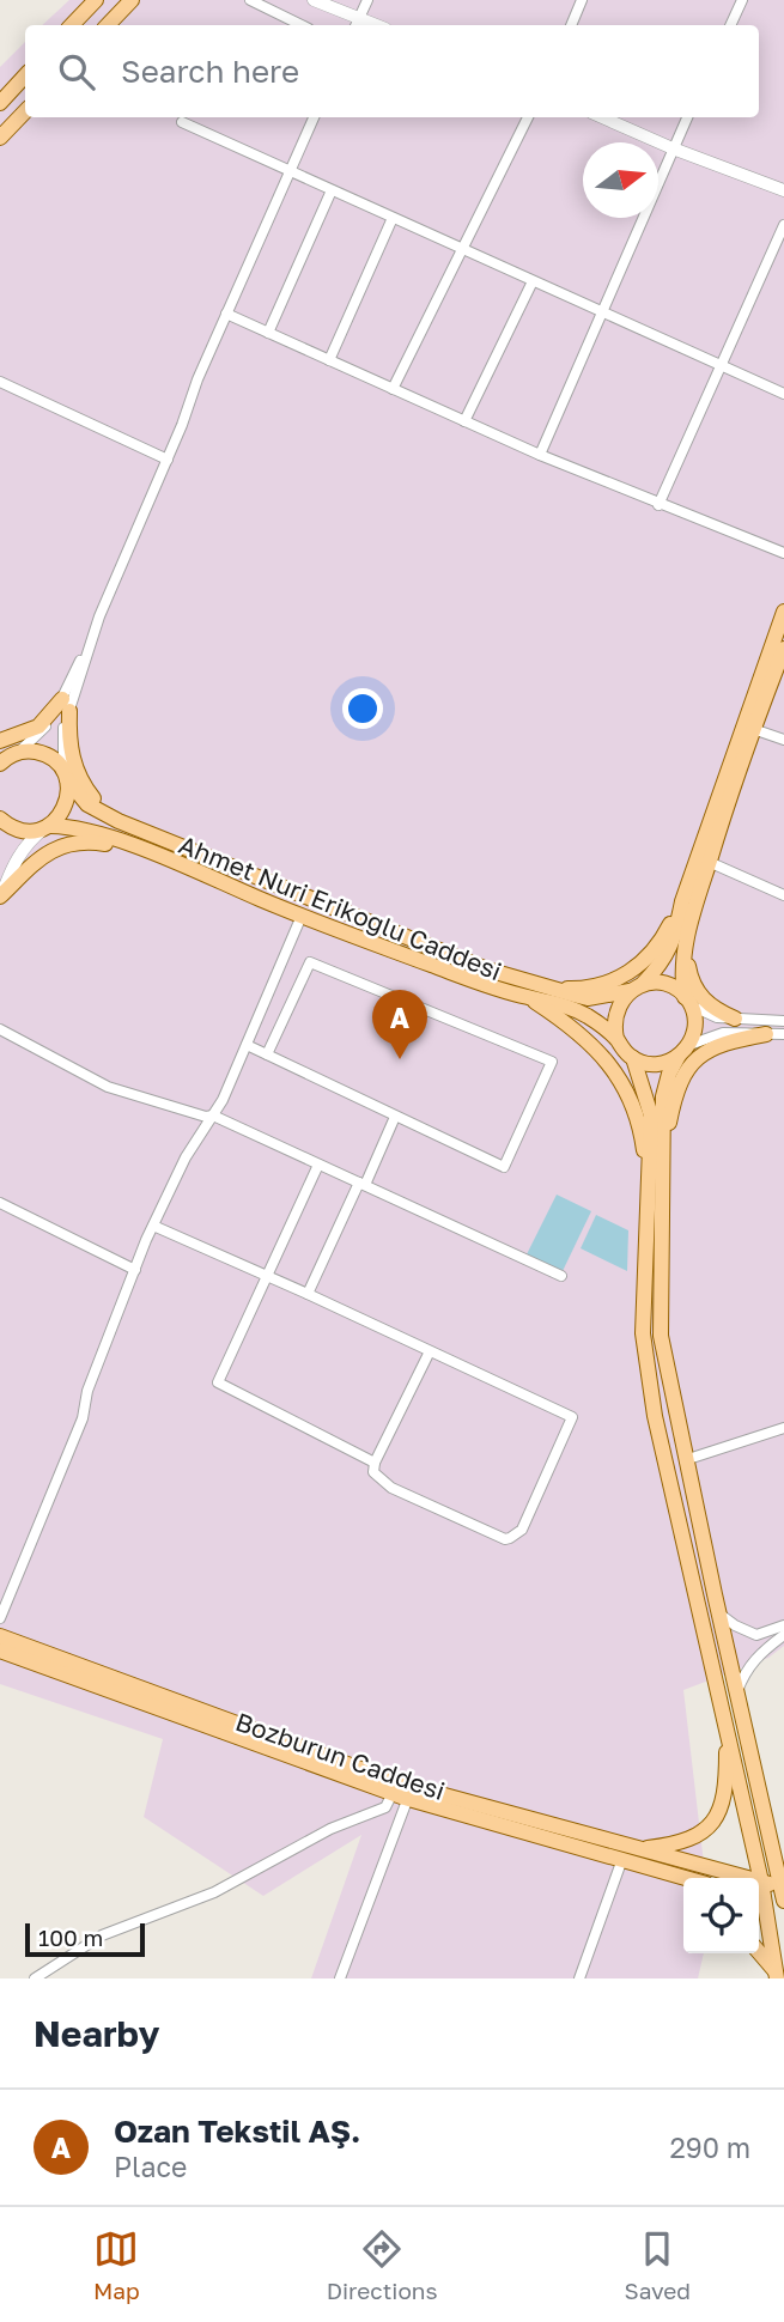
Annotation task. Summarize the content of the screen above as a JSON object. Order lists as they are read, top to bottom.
{
  "streets": {
    "main road": ["Ahmet Nuri Erikoğlu Caddesi", "Bozburun Caddesi"]
  },
  "scale_bar": "100 m",
  "north": "right",
  "page": {
    "search": "Search here",
    "pins": "A",
    "scale": "100 m",
    "heading": "Nearby",
    "list": [
      {
        "mark": "A",
        "name": "Ozan Tekstil AŞ.",
        "note": "Place",
        "value": "290 m"
      }
    ],
    "nav": ["Map", "Directions", "Saved"]
  }
}
